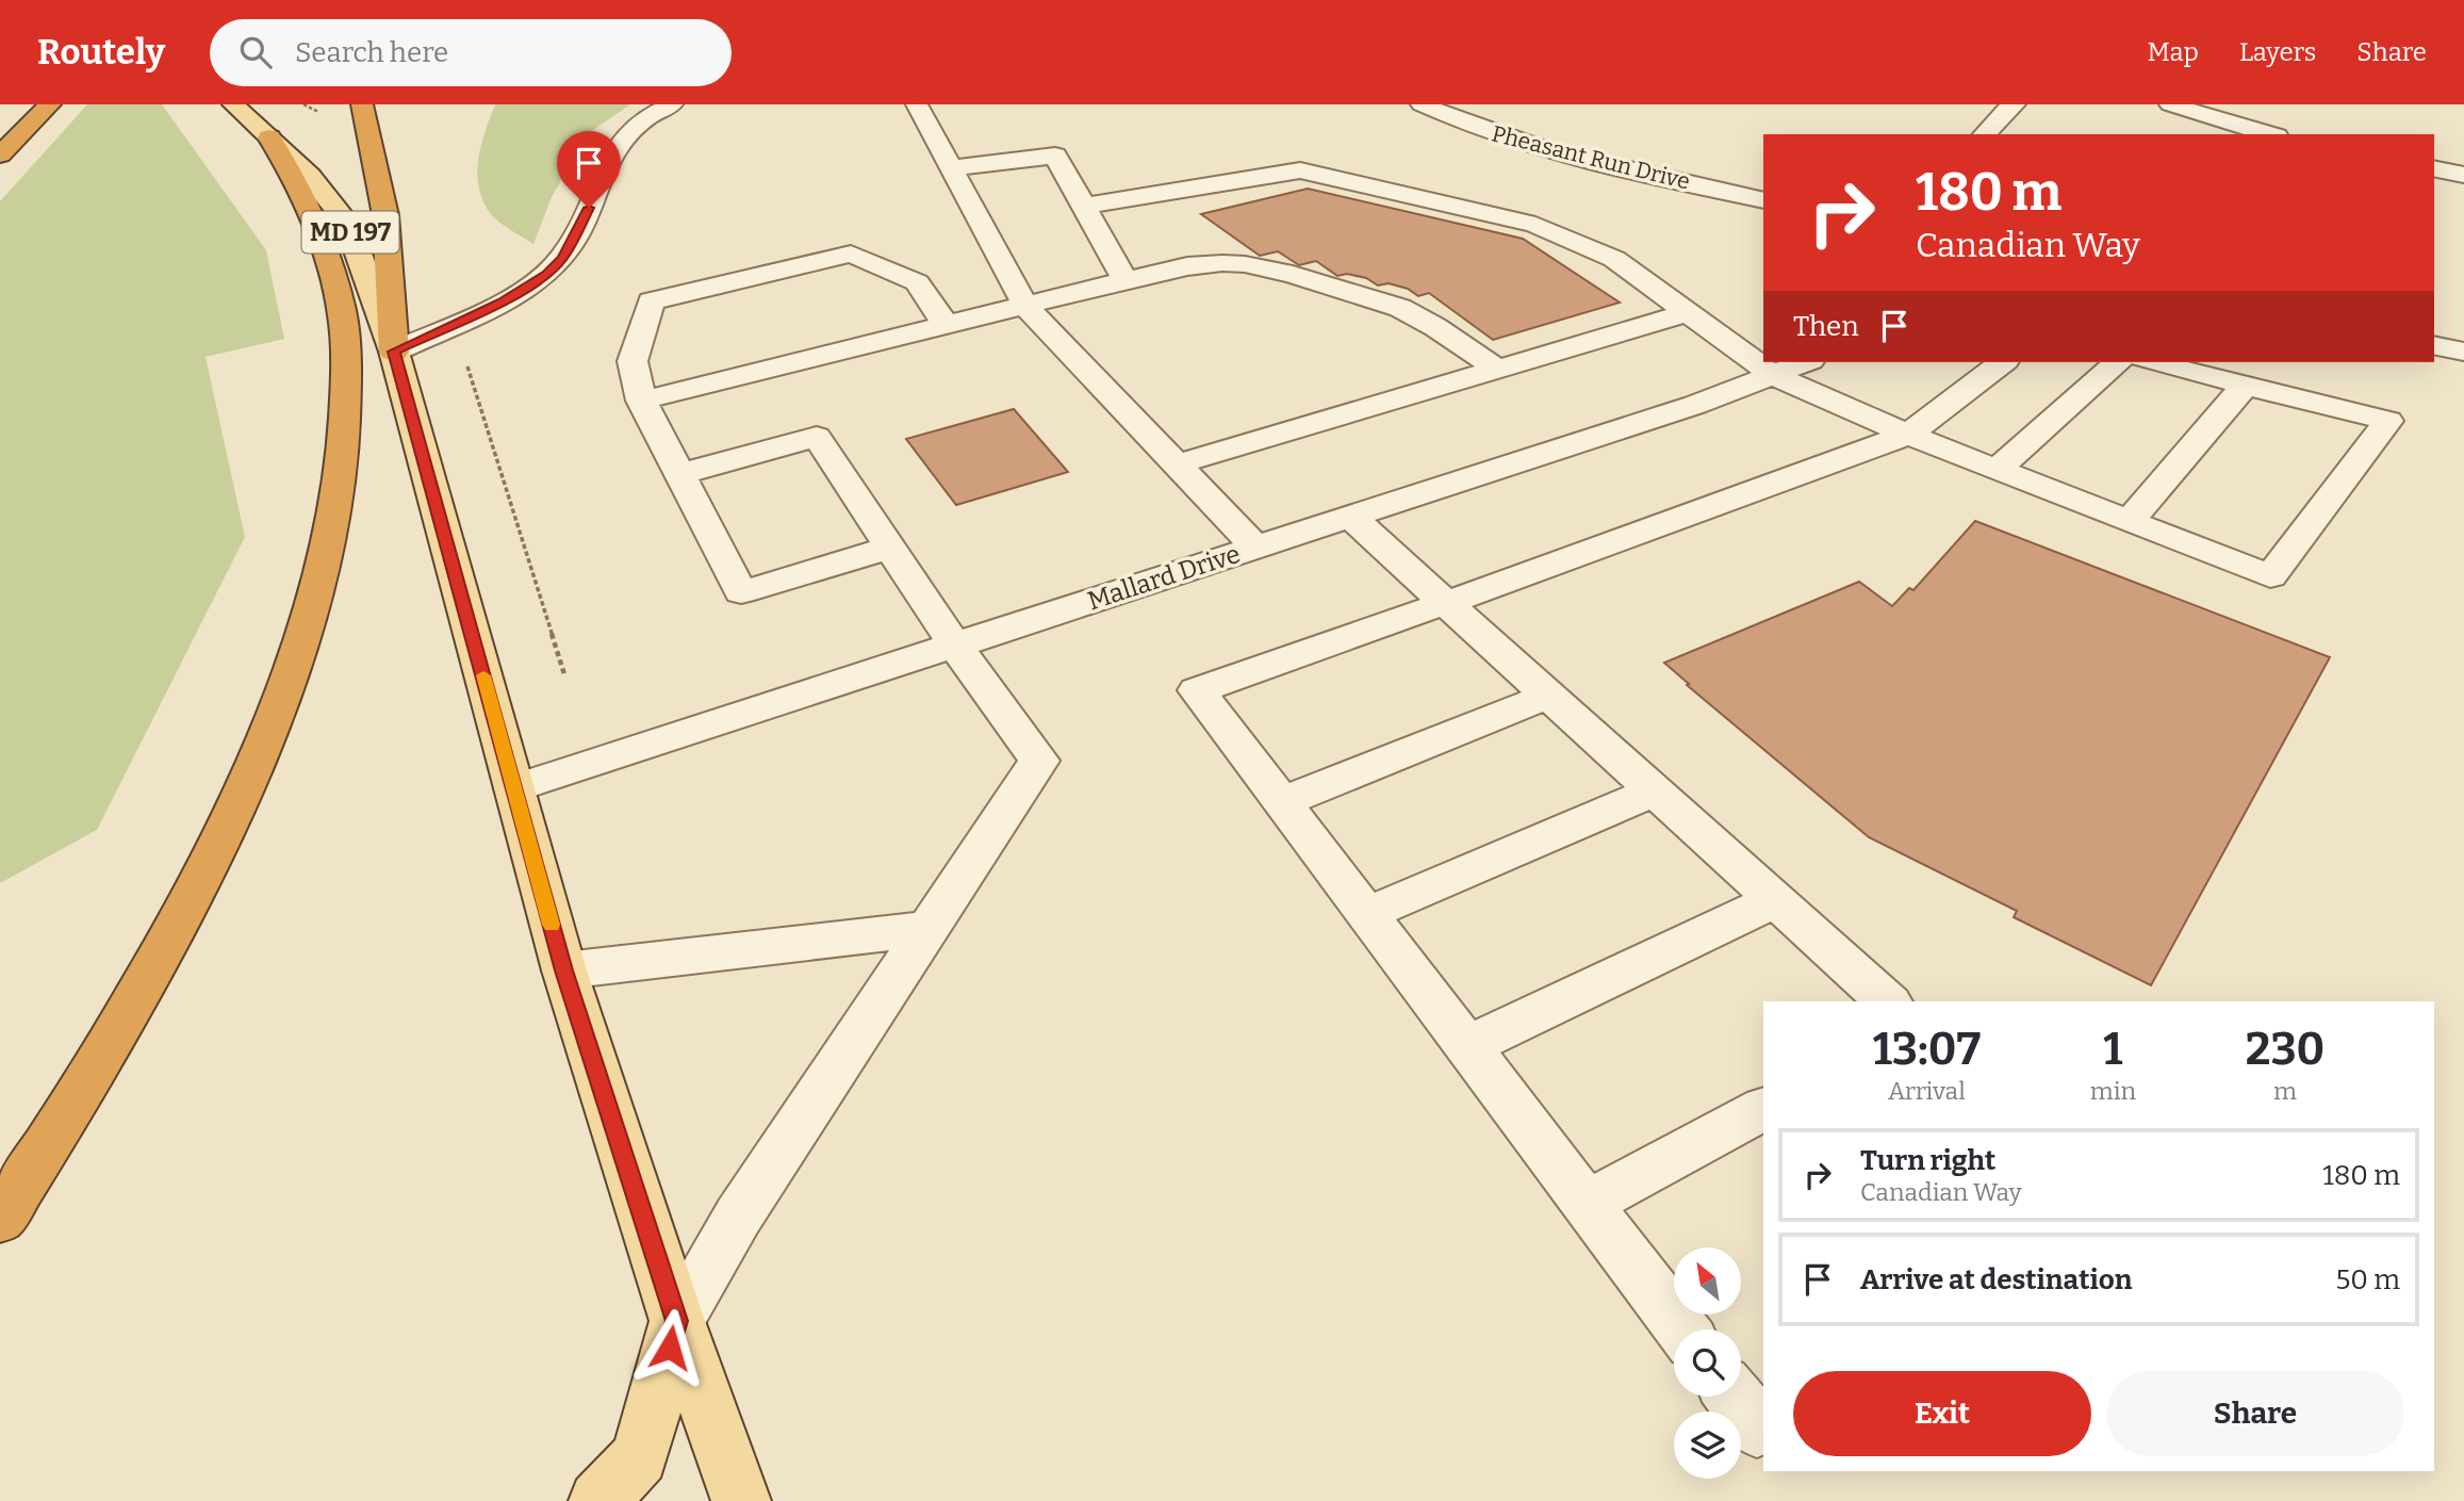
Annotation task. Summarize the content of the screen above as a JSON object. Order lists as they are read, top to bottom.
{
  "streets": {
    "main road": ["MD 197"],
    "street": ["Pheasant Run Drive", "Mallard Drive"]
  },
  "crossings": [
    ["MD 197", "Mallard Drive"]
  ],
  "north": "top left",
  "page": {
    "header": "Routely",
    "search": "Search here",
    "nav": ["Map", "Layers", "Share"],
    "turn": ["180 m", "Canadian Way"],
    "then": "Then",
    "eta": [
      "13:07",
      "Arrival",
      "1",
      "min",
      "230",
      "m"
    ],
    "list": [
      {
        "name": "Turn right",
        "note": "Canadian Way",
        "value": "180 m"
      },
      {
        "name": "Arrive at destination",
        "value": "50 m"
      }
    ],
    "buttons": ["Exit", "Share"]
  }
}
